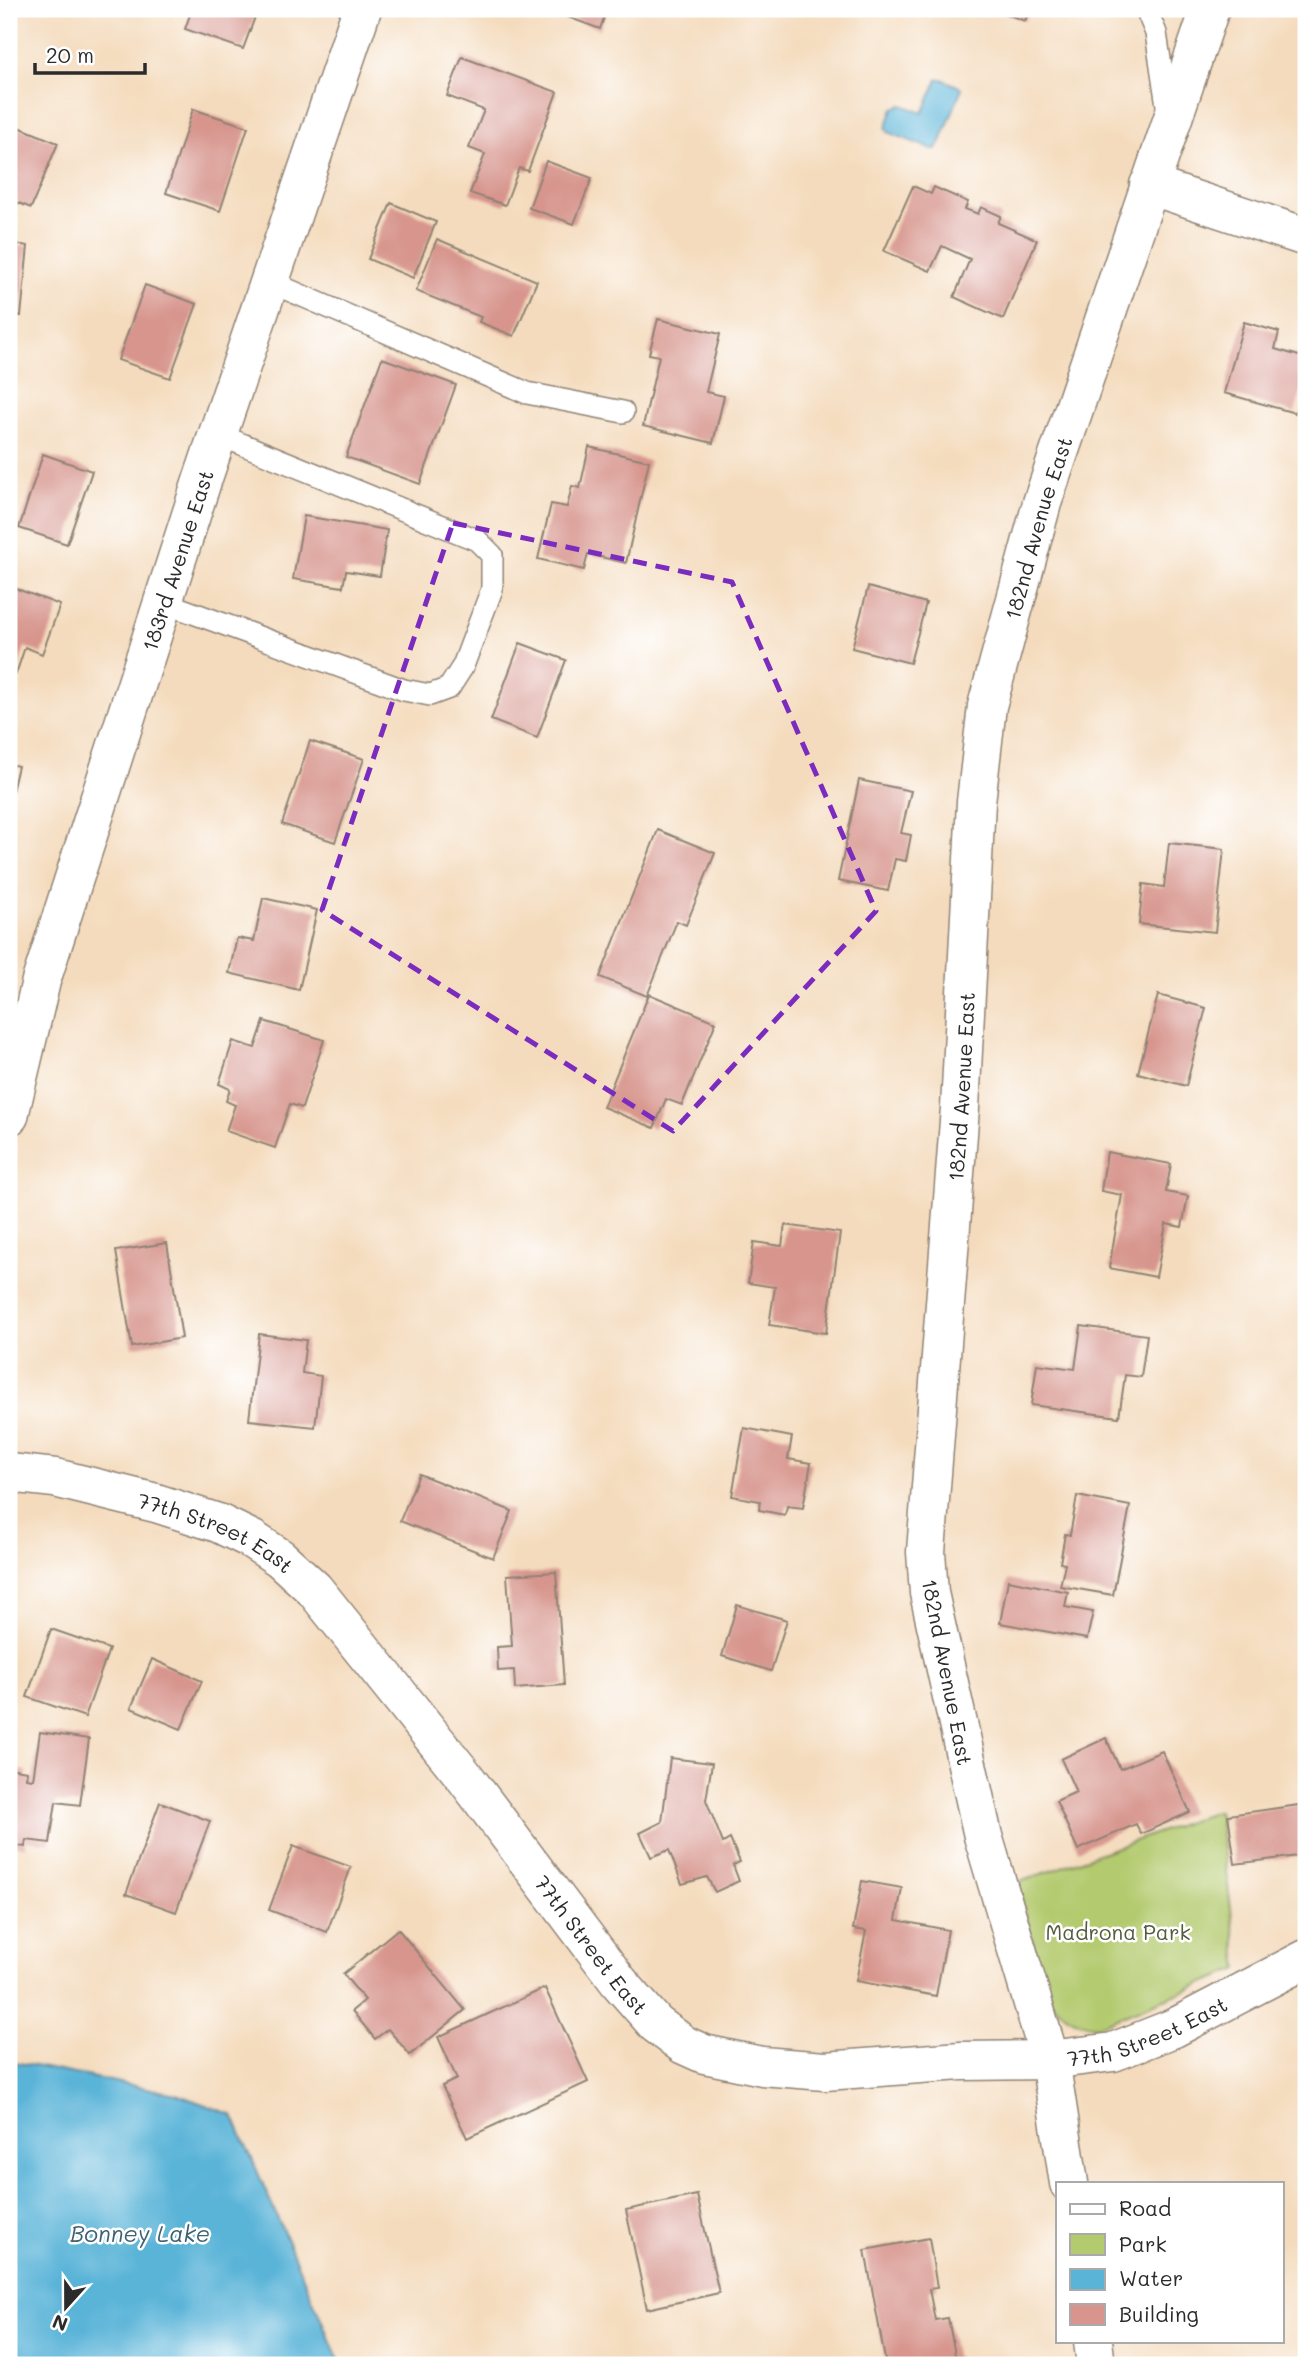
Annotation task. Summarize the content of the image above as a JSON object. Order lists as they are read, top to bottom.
{
  "streets": {
    "street": ["182nd Avenue East", "183rd Avenue East", "77th Street East"]
  },
  "crossings": [
    ["182nd Avenue East", "77th Street East"]
  ],
  "water": ["Bonney Lake"],
  "parks": ["Madrona Park"],
  "legend": [
    "Road",
    "Park",
    "Water",
    "Building"
  ],
  "scale_bar": "20 m",
  "north": "bottom"
}
